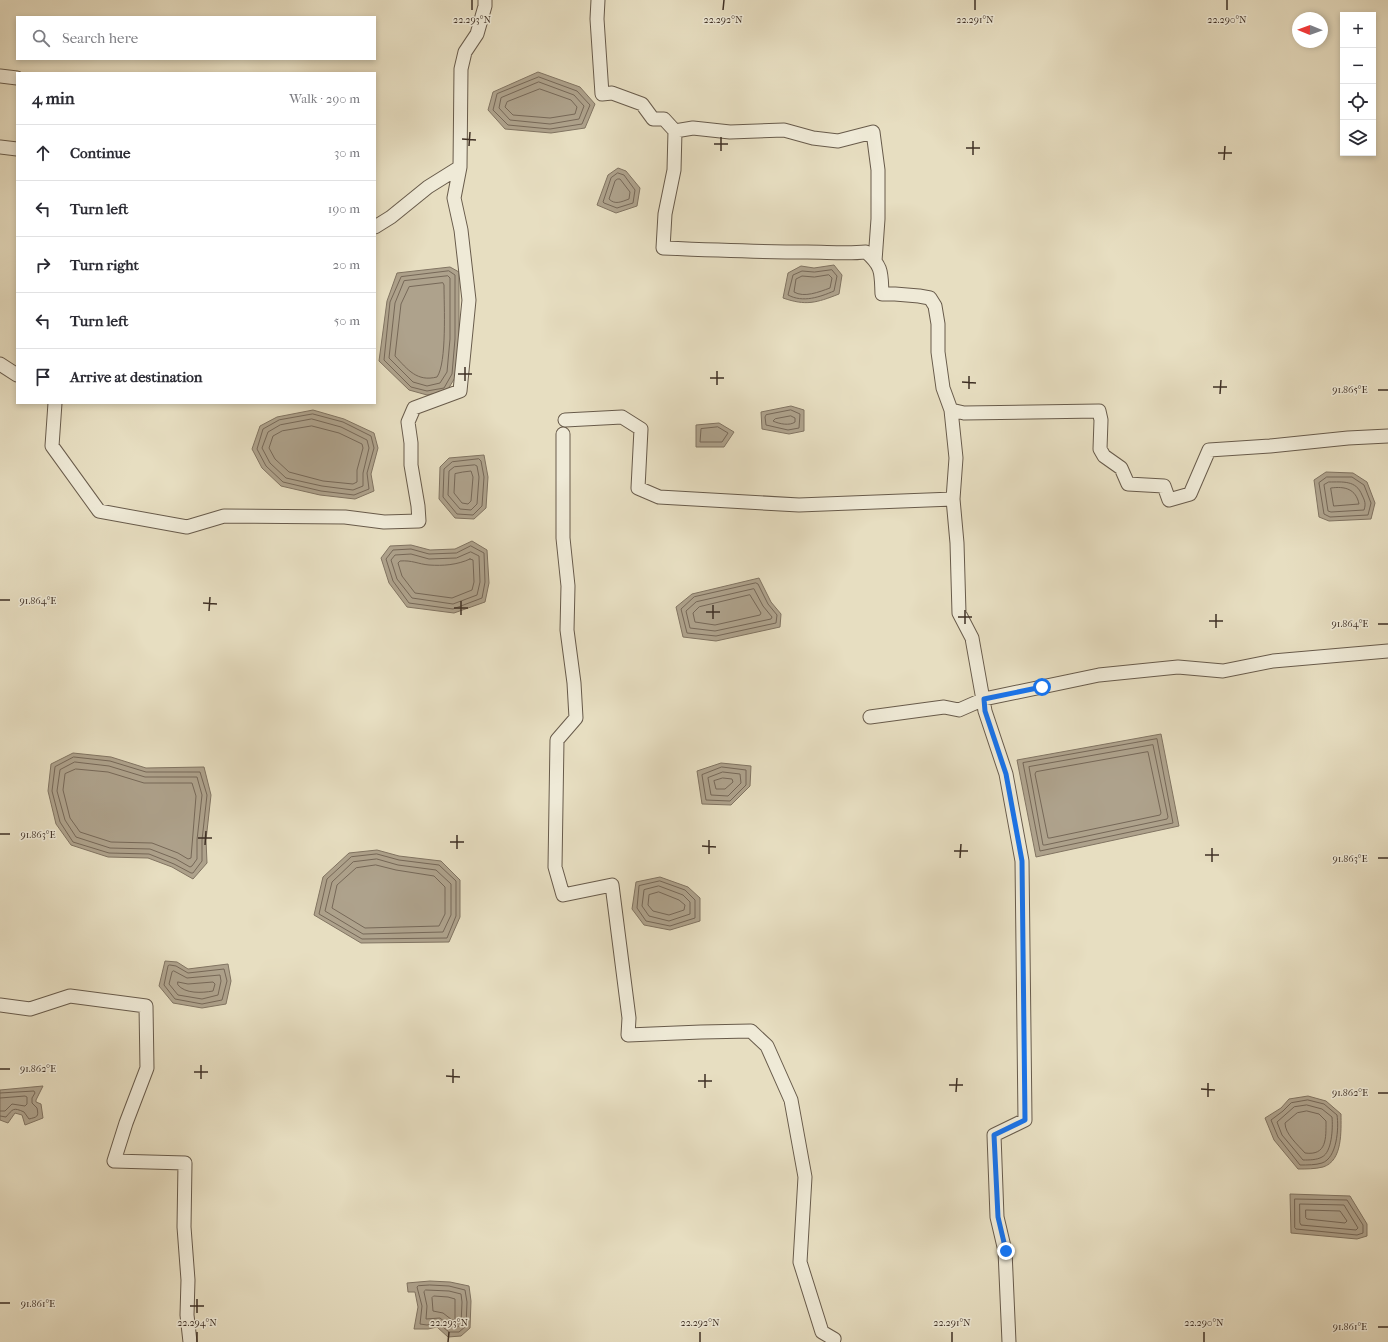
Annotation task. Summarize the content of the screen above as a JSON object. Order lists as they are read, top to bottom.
{
  "north": "left",
  "page": {
    "map_buttons": ["+", "−"],
    "search": "Search here",
    "heading": ["4 min", "Walk · 290 m"],
    "list": [
      ["Continue", "30 m"],
      ["Turn left", "190 m"],
      ["Turn right", "20 m"],
      ["Turn left", "50 m"],
      "Arrive at destination"
    ]
  },
  "coordinates": [
    "22.293°N",
    "22.292°N",
    "22.291°N",
    "22.290°N",
    "91.865°E",
    "91.864°E",
    "91.863°E",
    "91.862°E",
    "91.861°E",
    "22.294°N"
  ]
}
